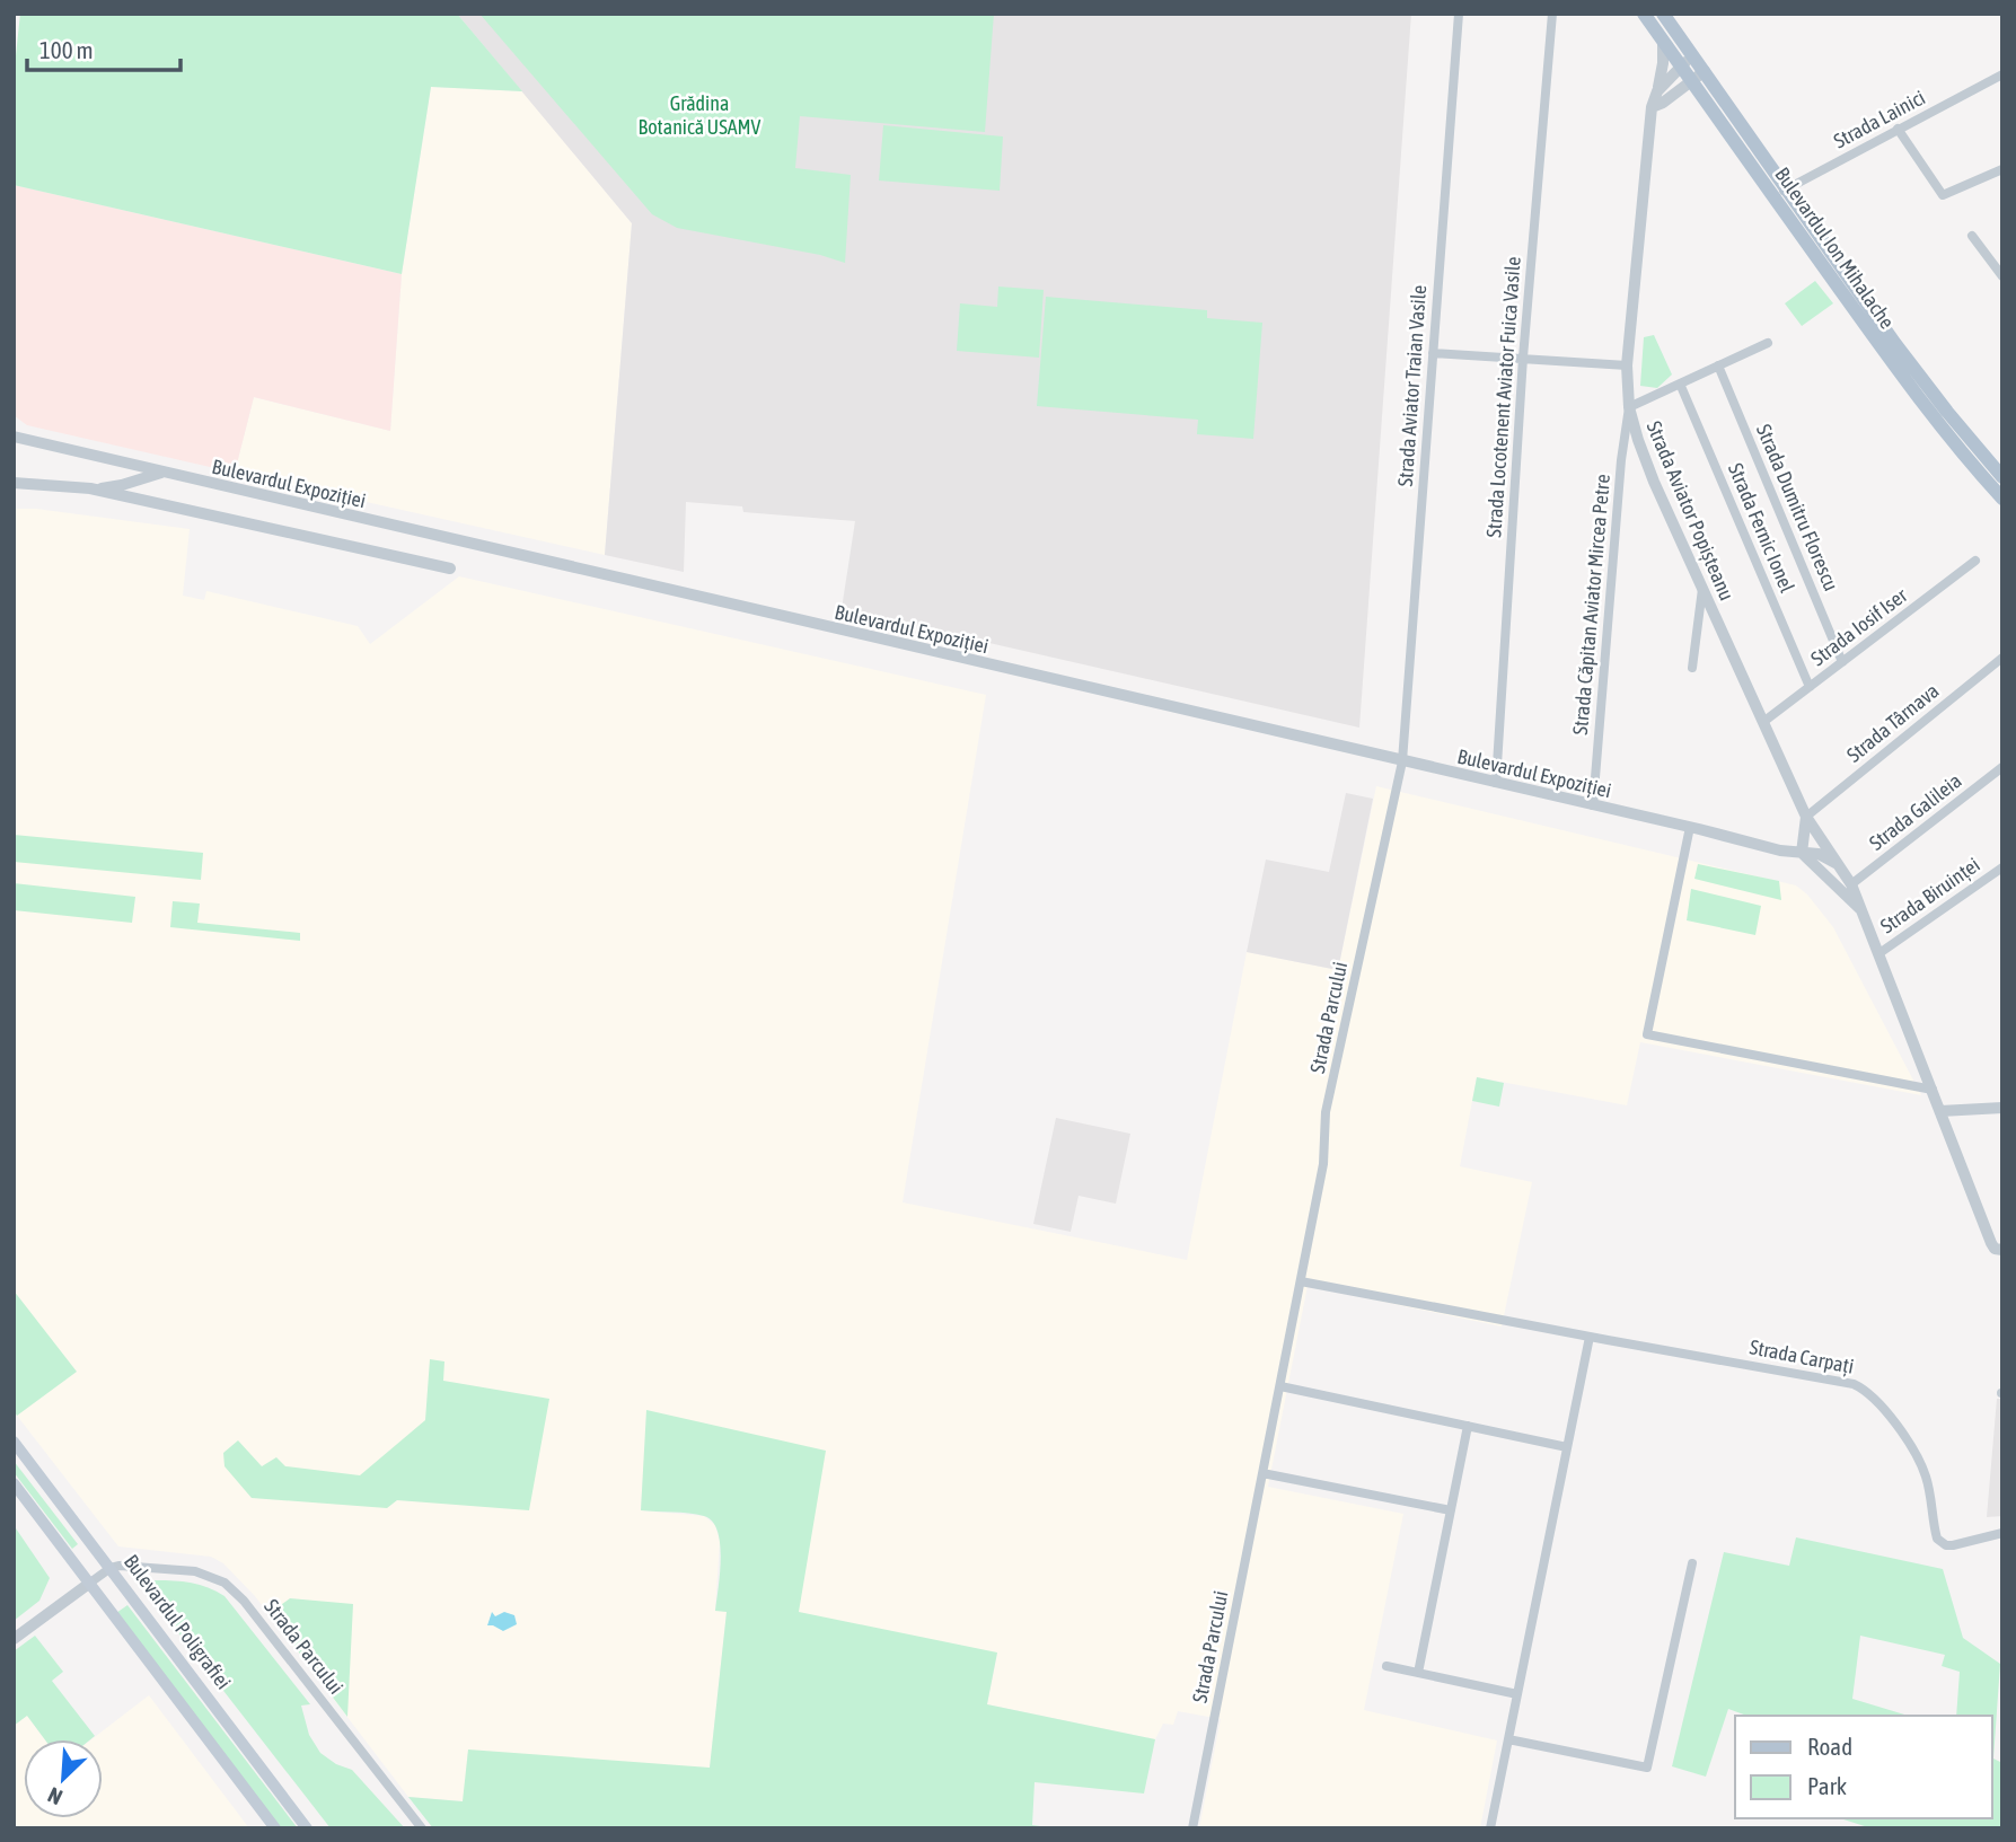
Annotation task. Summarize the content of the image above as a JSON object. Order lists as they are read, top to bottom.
{
  "streets": {
    "main road": ["Bulevardul Ion Mihalache", "Bulevardul Poligrafiei"],
    "street": [
      "Strada Lainici",
      "Strada Aviator Traian Vasile",
      "Strada Locotenent Aviator Fuica Vasile",
      "Bulevardul Expoziției",
      "Strada Dumitru Florescu",
      "Strada Aviator Popișteanu",
      "Strada Fernic Ionel",
      "Strada Căpitan Aviator Mircea Petre",
      "Strada Iosif Iser",
      "Strada Târnava",
      "Strada Galileia",
      "Strada Biruinței",
      "Strada Parcului",
      "Strada Carpați"
    ]
  },
  "crossings": [
    ["Strada Lainici", "Bulevardul Ion Mihalache"],
    ["Bulevardul Ion Mihalache", "Strada Aviator Popișteanu"],
    ["Strada Aviator Traian Vasile", "Bulevardul Expoziției"],
    ["Strada Aviator Traian Vasile", "Strada Parcului"],
    ["Strada Locotenent Aviator Fuica Vasile", "Bulevardul Expoziției"],
    ["Bulevardul Expoziției", "Strada Aviator Popișteanu"],
    ["Bulevardul Expoziției", "Strada Căpitan Aviator Mircea Petre"],
    ["Bulevardul Expoziției", "Strada Parcului"],
    ["Strada Dumitru Florescu", "Strada Iosif Iser"],
    ["Strada Aviator Popișteanu", "Strada Căpitan Aviator Mircea Petre"],
    ["Strada Aviator Popișteanu", "Strada Iosif Iser"],
    ["Strada Aviator Popișteanu", "Strada Târnava"],
    ["Strada Aviator Popișteanu", "Strada Galileia"],
    ["Strada Aviator Popișteanu", "Strada Biruinței"],
    ["Strada Fernic Ionel", "Strada Iosif Iser"],
    ["Strada Parcului", "Bulevardul Poligrafiei"]
  ],
  "parks": ["Grădina Botanică USAMV"],
  "legend": ["Road", "Park"],
  "scale_bar": "100 m",
  "north": "bottom left"
}
